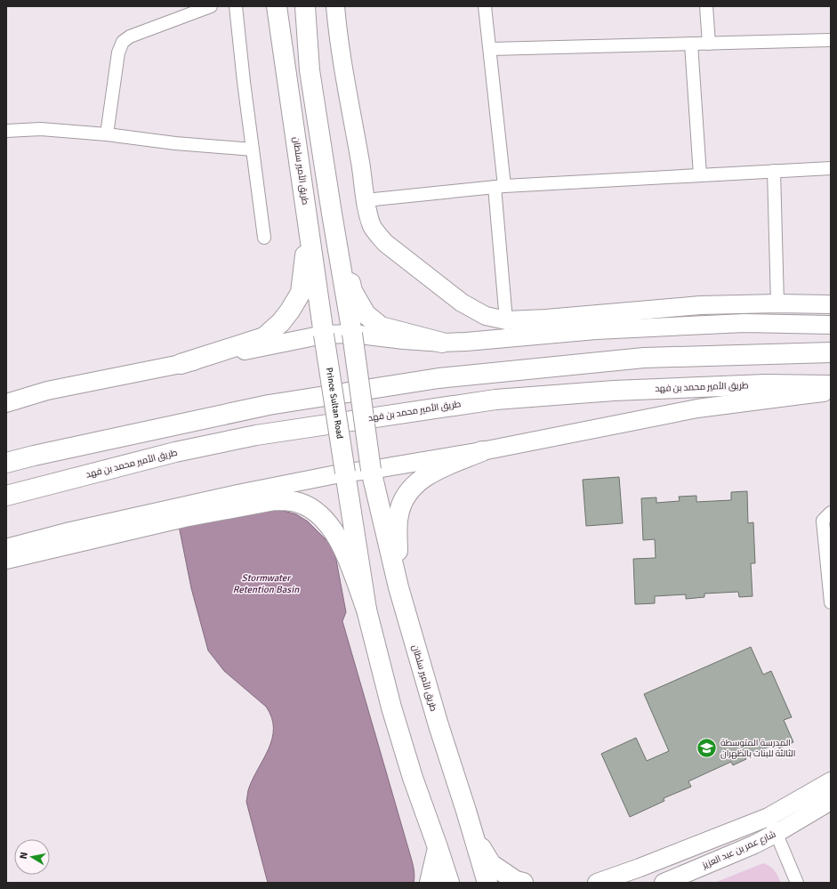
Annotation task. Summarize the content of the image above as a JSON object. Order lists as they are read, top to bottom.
{
  "streets": {
    "main road": [
      "طريق الأمير سلطان",
      "طريق الأمير محمد بن فهد",
      "Prince Sultan Road",
      "شارع عمر بن عبد العزيز"
    ]
  },
  "crossings": [
    ["طريق الأمير سلطان", "Prince Sultan Road"]
  ],
  "water": ["Stormwater Retention Basin"],
  "places": {
    "school or university": ["المدرسة المتوسطة الثالثة للبنات بالظهران"]
  },
  "north": "left"
}
